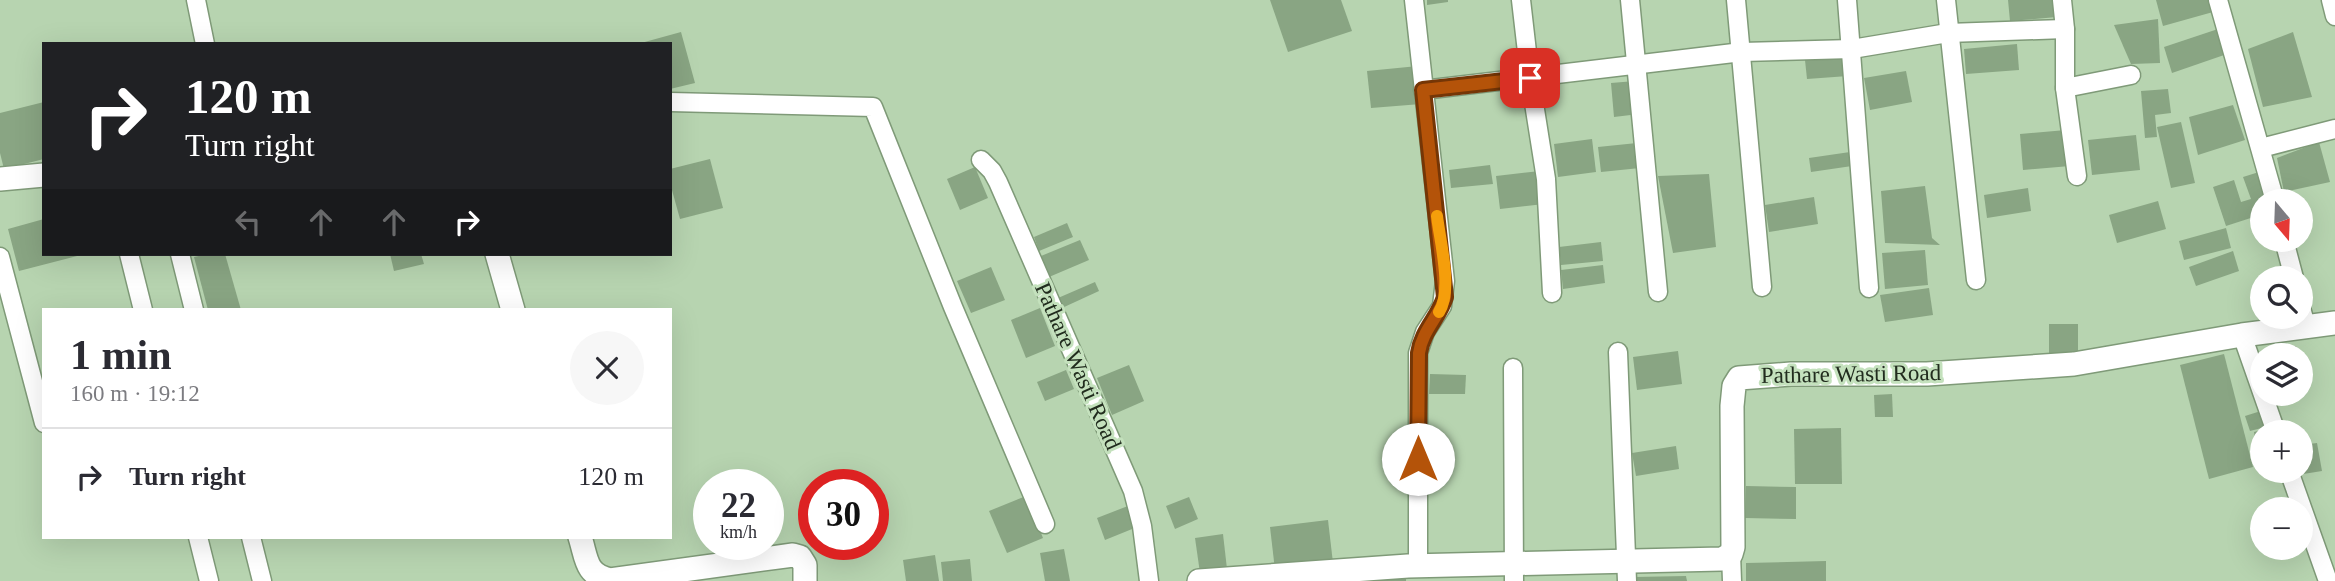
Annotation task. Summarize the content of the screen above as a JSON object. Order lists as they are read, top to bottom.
{
  "streets": {
    "street": ["Pathare Wasti Road"]
  },
  "north": "bottom",
  "page": {
    "turn": ["120 m", "Turn right"],
    "map_buttons": ["+", "−"],
    "heading": ["1 min", "160 m · 19:12"],
    "list": [
      {
        "name": "Turn right",
        "value": "120 m"
      }
    ],
    "speed": "22 km/h",
    "limit": "30"
  }
}
